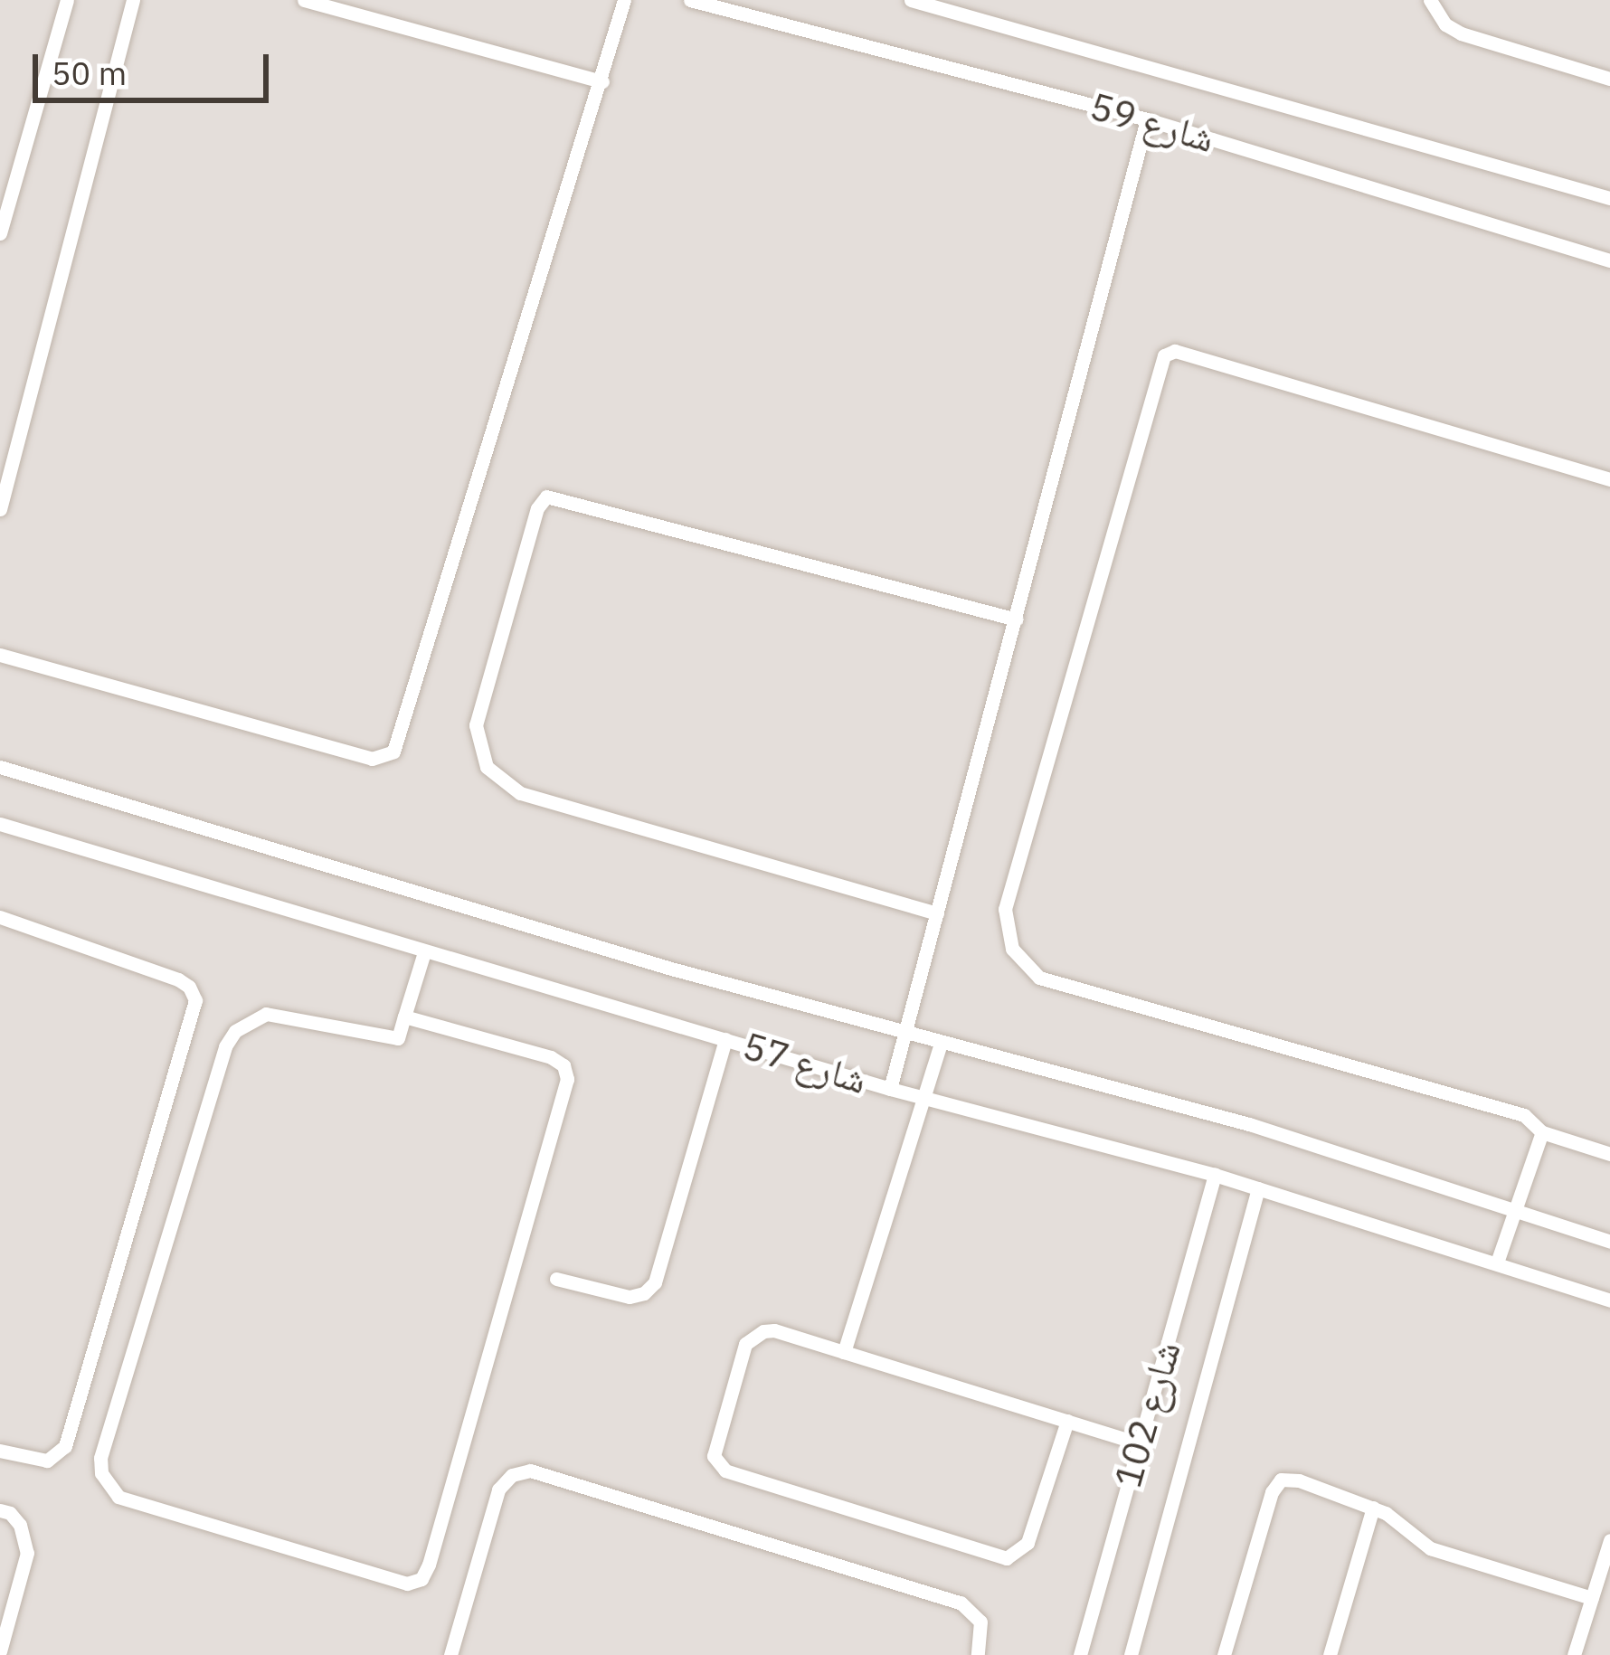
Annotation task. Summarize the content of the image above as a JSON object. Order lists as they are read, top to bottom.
{
  "streets": {
    "lane": ["شارع 59", "شارع 57", "شارع 102"]
  },
  "crossings": [
    ["شارع 57", "شارع 102"]
  ],
  "scale_bar": "50 m"
}
